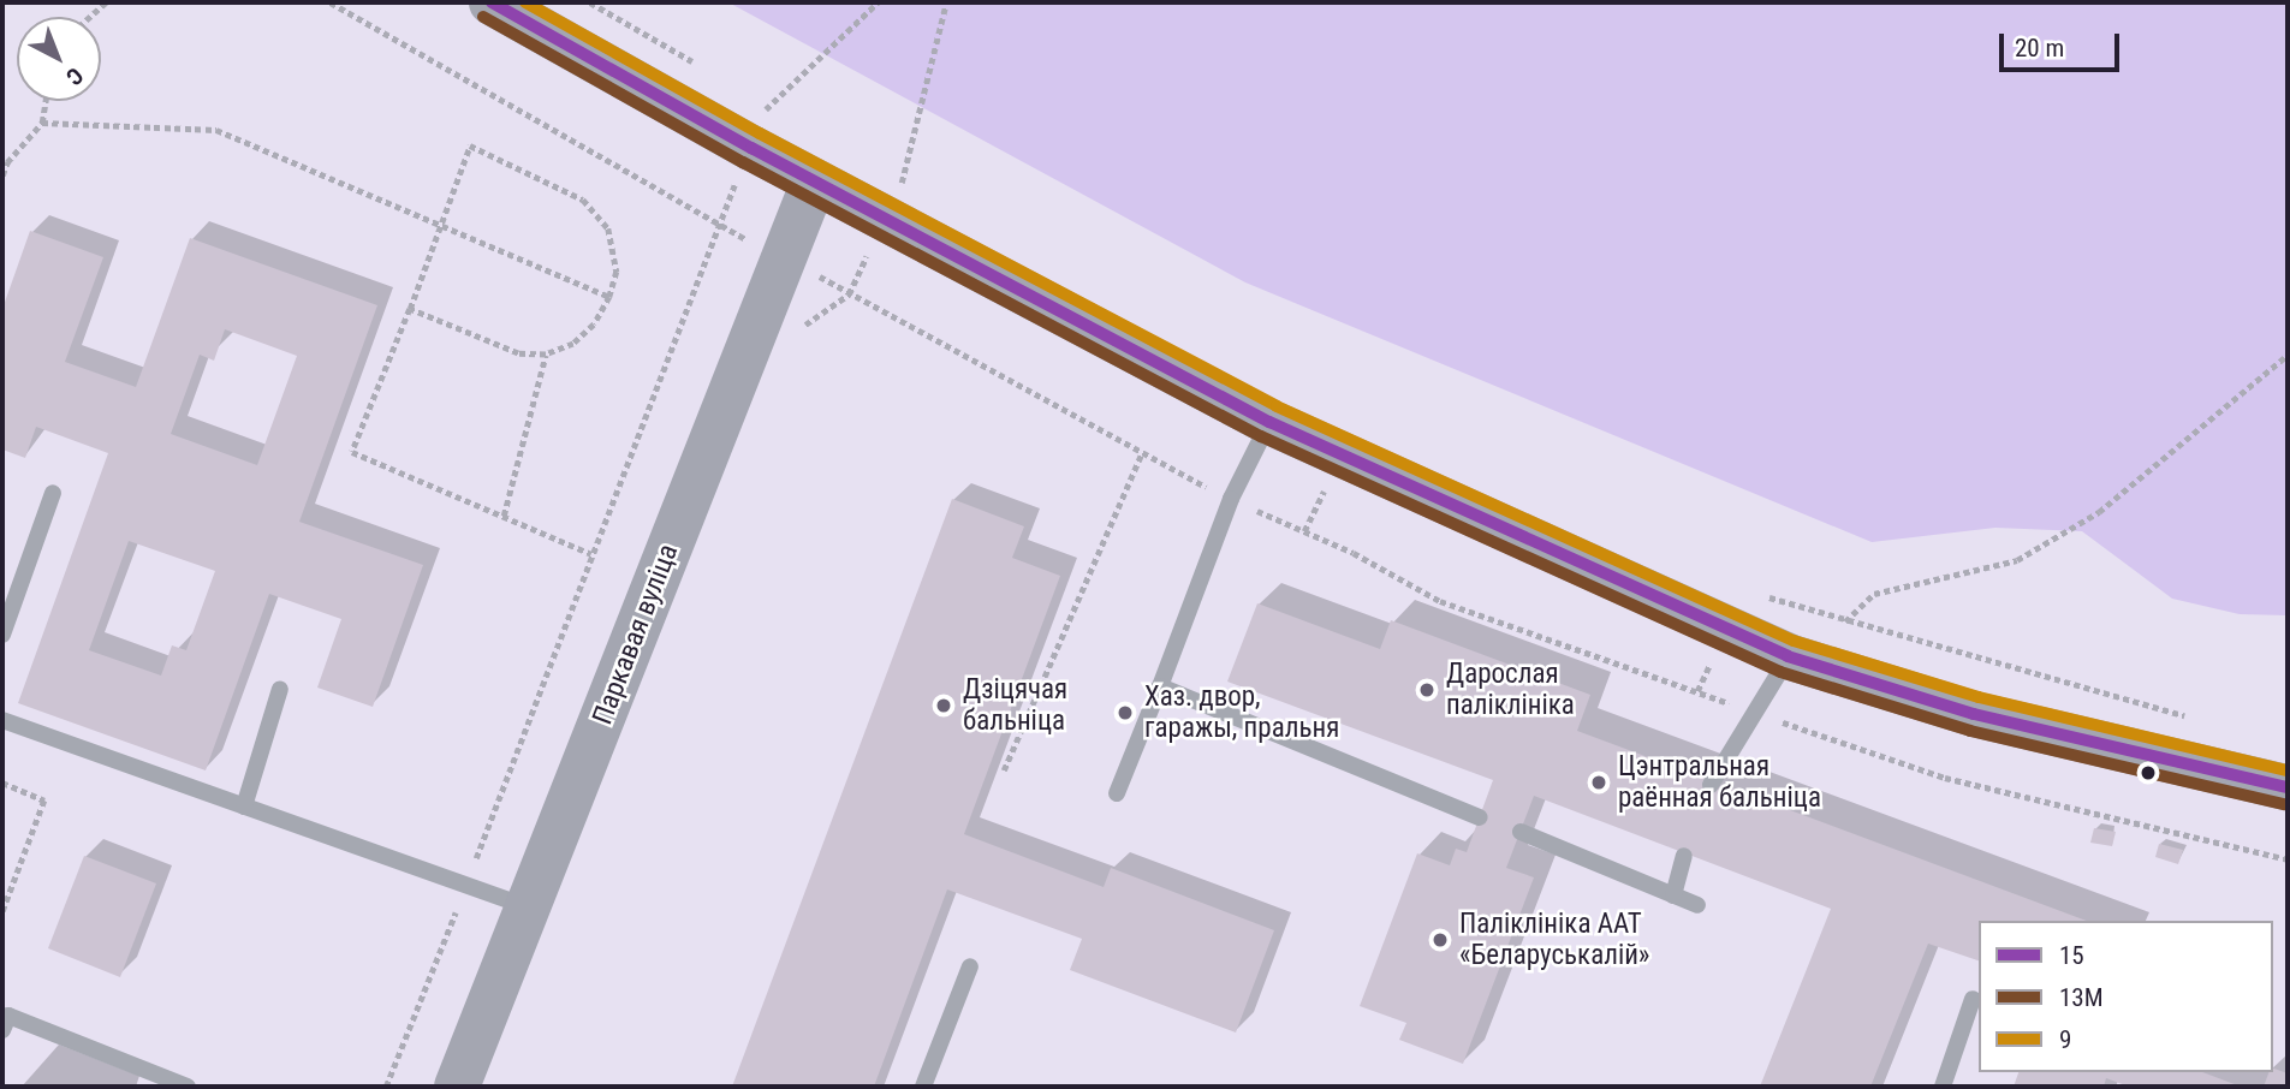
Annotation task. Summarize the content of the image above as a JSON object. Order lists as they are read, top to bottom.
{
  "streets": {
    "main road": ["Паркавая вуліца"]
  },
  "places": [
    "Дарослая паліклініка",
    "Дзіцячая бальніца",
    "Хаз. двор, гаражы, пральня",
    "Цэнтральная раённая бальніца",
    "Паліклініка ААТ «Беларуськалій»"
  ],
  "lines": ["transit line 15", "transit line 9", "transit line 13М"],
  "legend": ["15", "13М", "9"],
  "scale_bar": "20 m",
  "north": "bottom right"
}
